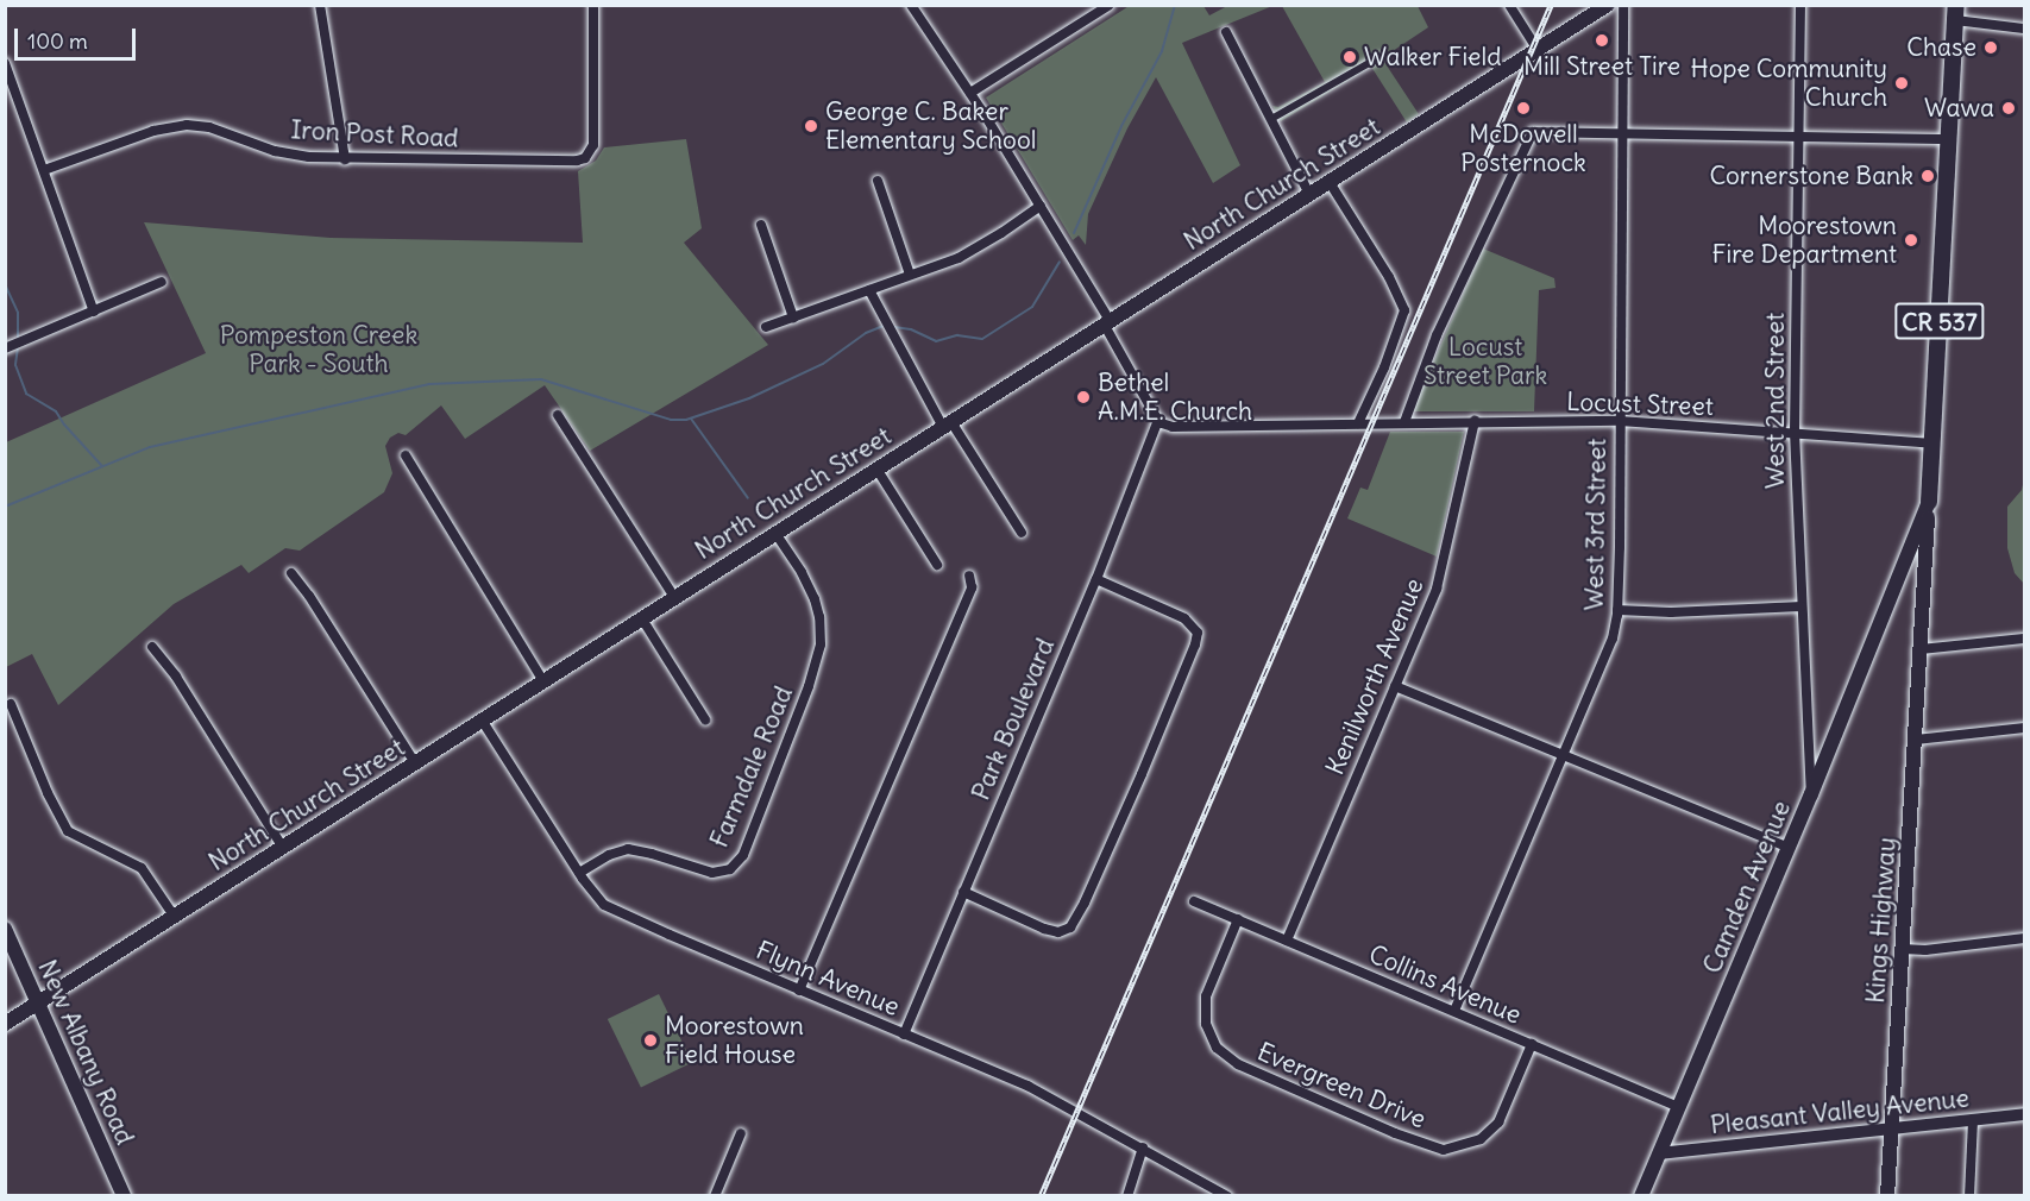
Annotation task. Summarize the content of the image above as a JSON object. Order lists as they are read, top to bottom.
{
  "streets": {
    "main road": [
      "North Church Street",
      "CR 537",
      "Camden Avenue",
      "Kings Highway",
      "New Albany Road"
    ],
    "street": [
      "Iron Post Road",
      "West 2nd Street",
      "Locust Street",
      "West 3rd Street",
      "Kenilworth Avenue",
      "Park Boulevard",
      "Farmdale Road",
      "Flynn Avenue",
      "Collins Avenue",
      "Evergreen Drive",
      "Pleasant Valley Avenue"
    ]
  },
  "crossings": [
    ["North Church Street", "Farmdale Road"],
    ["North Church Street", "Flynn Avenue"],
    ["North Church Street", "New Albany Road"],
    ["CR 537", "Locust Street"],
    ["CR 537", "Camden Avenue"],
    ["CR 537", "Kings Highway"],
    ["West 2nd Street", "Locust Street"],
    ["West 2nd Street", "Camden Avenue"],
    ["Locust Street", "West 3rd Street"],
    ["Locust Street", "Kenilworth Avenue"],
    ["Locust Street", "Park Boulevard"],
    ["West 3rd Street", "Collins Avenue"],
    ["Kenilworth Avenue", "Collins Avenue"],
    ["Park Boulevard", "Flynn Avenue"],
    ["Farmdale Road", "Flynn Avenue"],
    ["Camden Avenue", "Collins Avenue"],
    ["Camden Avenue", "Pleasant Valley Avenue"],
    ["Kings Highway", "Pleasant Valley Avenue"],
    ["Collins Avenue", "Evergreen Drive"]
  ],
  "parks": ["Pompeston Creek Park - South", "Locust Street Park"],
  "places": [
    "Mill Street Tire",
    "Chase",
    "Walker Field",
    "Hope Community Church",
    "McDowell Posternock",
    "Wawa",
    "George C. Baker Elementary School",
    "Cornerstone Bank",
    "Moorestown Fire Department",
    "Bethel A.M.E. Church",
    "Moorestown Field House"
  ],
  "scale_bar": "100 m"
}
